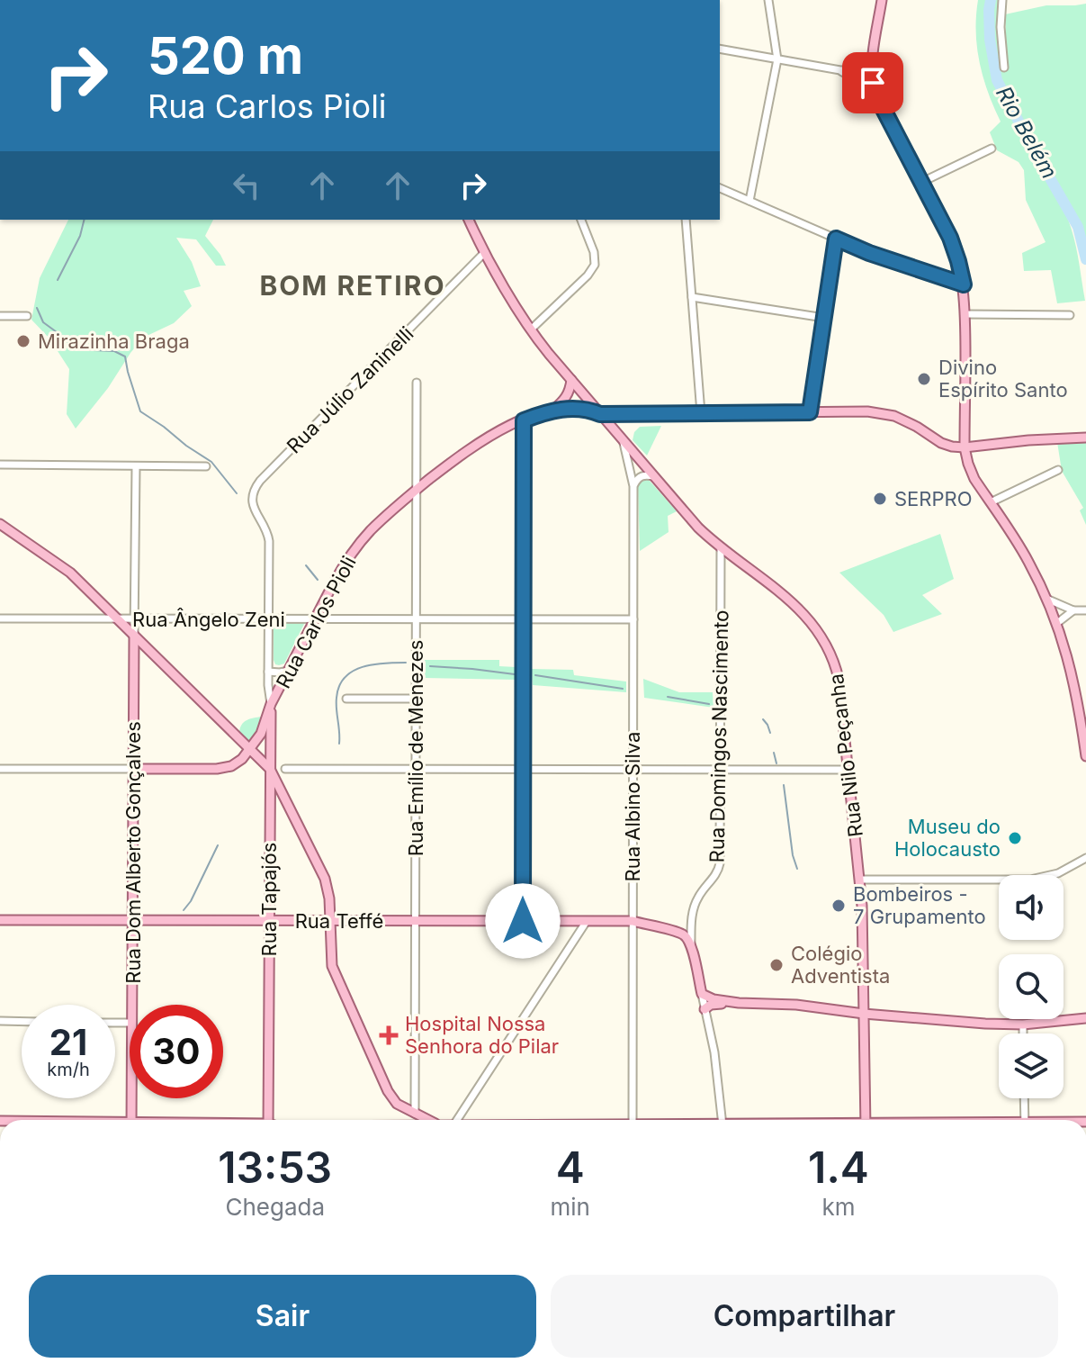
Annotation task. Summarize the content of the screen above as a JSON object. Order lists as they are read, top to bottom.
{
  "streets": {
    "main road": [
      "Rua Carlos Pioli",
      "Rua Domingos Nascimento",
      "Rua Nilo Peçanha",
      "Rua Dom Alberto Gonçalves",
      "Rua Tapajós",
      "Rua Teffé"
    ],
    "street": [
      "Rua Júlio Zaninelli",
      "Rua Ângelo Zeni",
      "Rua Emílio de Menezes",
      "Rua Albino Silva"
    ]
  },
  "crossings": [
    ["Rua Júlio Zaninelli", "Rua Nilo Peçanha"],
    ["Rua Júlio Zaninelli", "Rua Tapajós"],
    ["Rua Ângelo Zeni", "Rua Carlos Pioli"],
    ["Rua Ângelo Zeni", "Rua Emílio de Menezes"],
    ["Rua Ângelo Zeni", "Rua Albino Silva"],
    ["Rua Ângelo Zeni", "Rua Dom Alberto Gonçalves"],
    ["Rua Ângelo Zeni", "Rua Tapajós"],
    ["Rua Carlos Pioli", "Rua Emílio de Menezes"],
    ["Rua Carlos Pioli", "Rua Nilo Peçanha"],
    ["Rua Carlos Pioli", "Rua Tapajós"],
    ["Rua Domingos Nascimento", "Rua Nilo Peçanha"],
    ["Rua Domingos Nascimento", "Rua Teffé"],
    ["Rua Emílio de Menezes", "Rua Teffé"],
    ["Rua Nilo Peçanha", "Rua Albino Silva"],
    ["Rua Albino Silva", "Rua Teffé"],
    ["Rua Dom Alberto Gonçalves", "Rua Teffé"],
    ["Rua Tapajós", "Rua Teffé"]
  ],
  "districts": ["BOM RETIRO"],
  "water": ["Rio Belém"],
  "places": {
    "other": [
      "Mirazinha Braga",
      "Divino Espírito Santo",
      "SERPRO",
      "Museu do Holocausto",
      "Bombeiros - 7 Grupamento",
      "Colégio Adventista"
    ],
    "health": ["Hospital Nossa Senhora do Pilar"]
  },
  "page": {
    "turn": ["520 m", "Rua Carlos Pioli"],
    "speed": "21 km/h",
    "limit": "30",
    "eta": [
      "13:53",
      "Chegada",
      "4",
      "min",
      "1.4",
      "km"
    ],
    "buttons": ["Sair", "Compartilhar"]
  }
}
